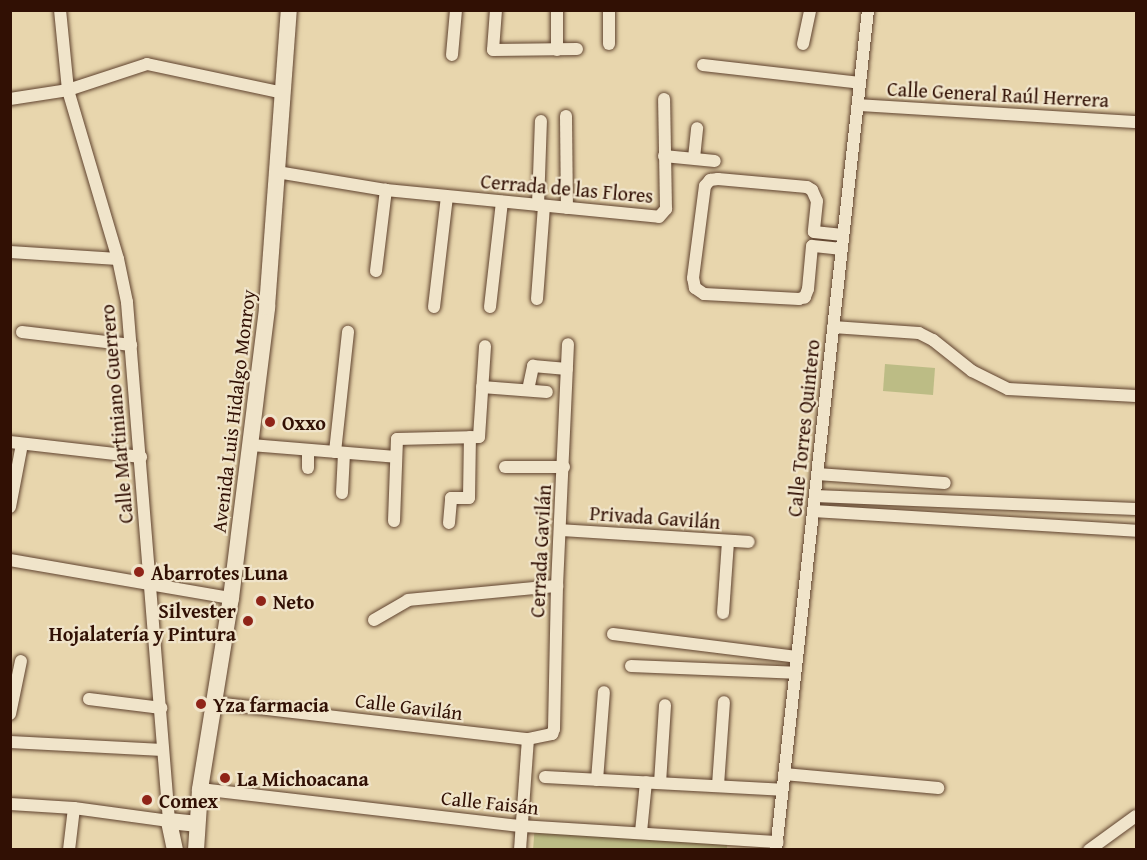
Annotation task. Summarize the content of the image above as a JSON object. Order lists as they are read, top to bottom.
{
  "streets": {
    "street": [
      "Calle General Raúl Herrera",
      "Cerrada de las Flores",
      "Avenida Luis Hidalgo Monroy",
      "Calle Martiniano Guerrero",
      "Calle Torres Quintero",
      "Privada Gavilán",
      "Cerrada Gavilán",
      "Calle Gavilán",
      "Calle Faisán"
    ]
  },
  "crossings": [
    ["Calle General Raúl Herrera", "Calle Torres Quintero"],
    ["Cerrada de las Flores", "Avenida Luis Hidalgo Monroy"],
    ["Avenida Luis Hidalgo Monroy", "Calle Gavilán"],
    ["Avenida Luis Hidalgo Monroy", "Calle Faisán"],
    ["Calle Torres Quintero", "Calle Faisán"],
    ["Privada Gavilán", "Cerrada Gavilán"],
    ["Cerrada Gavilán", "Calle Gavilán"]
  ],
  "places": [
    "Oxxo",
    "Abarrotes Luna",
    "Neto",
    "Silvester Hojalatería y Pintura",
    "Yza farmacia",
    "La Michoacana",
    "Comex"
  ]
}
